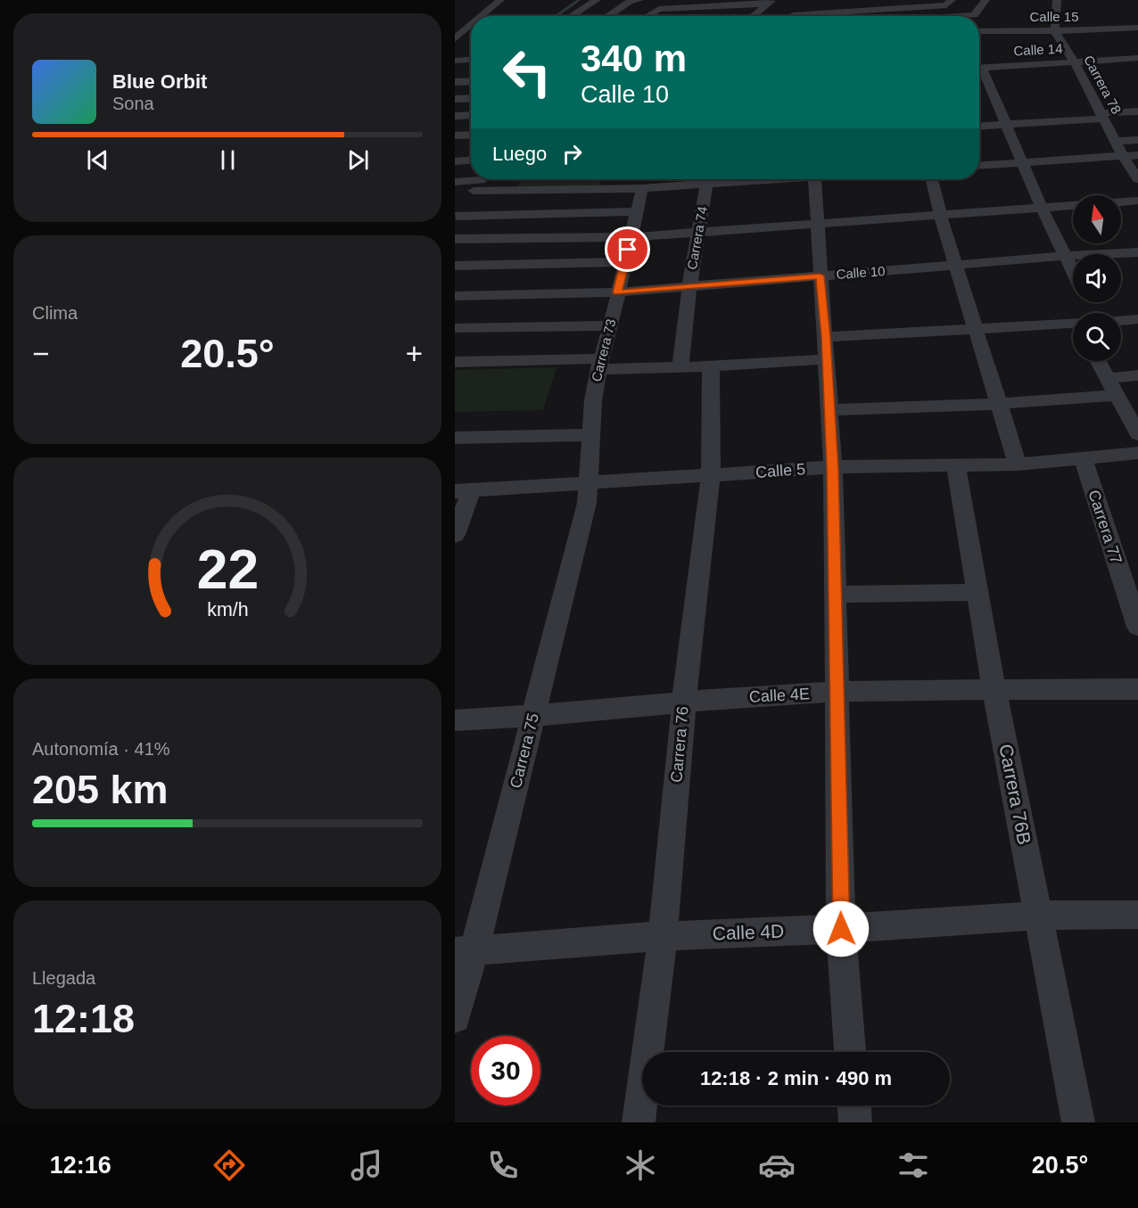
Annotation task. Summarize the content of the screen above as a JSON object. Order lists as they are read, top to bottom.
{
  "streets": {
    "street": [
      "Calle 15",
      "Calle 14",
      "Carrera 78",
      "Carrera 74",
      "Calle 10",
      "Carrera 73",
      "Calle 5",
      "Carrera 77",
      "Calle 4E",
      "Carrera 76",
      "Carrera 75",
      "Carrera 76B",
      "Calle 4D"
    ]
  },
  "crossings": [
    ["Calle 15", "Carrera 78"],
    ["Calle 14", "Carrera 78"],
    ["Carrera 74", "Calle 10"],
    ["Calle 10", "Carrera 73"],
    ["Carrera 73", "Calle 5"],
    ["Carrera 73", "Carrera 75"],
    ["Calle 5", "Carrera 77"],
    ["Calle 5", "Carrera 76"],
    ["Calle 5", "Carrera 75"],
    ["Calle 5", "Carrera 76B"],
    ["Calle 4E", "Carrera 76"],
    ["Calle 4E", "Carrera 75"],
    ["Calle 4E", "Carrera 76B"],
    ["Carrera 76", "Calle 4D"],
    ["Carrera 75", "Calle 4D"],
    ["Carrera 76B", "Calle 4D"]
  ],
  "north": "top",
  "page": {
    "turn": ["340 m", "Calle 10"],
    "song": ["Blue Orbit", "Sona"],
    "then": "Luego",
    "tile": [
      "Clima",
      ["Autonomía · 41%", "205 km"],
      ["Llegada", "12:18"]
    ],
    "heat": ["−", "20.5°", "+"],
    "limit": "30",
    "trip": "12:18 · 2 min · 490 m",
    "tabs": ["12:16", "20.5°"],
    "gauge": ["22", "km/h"]
  }
}
